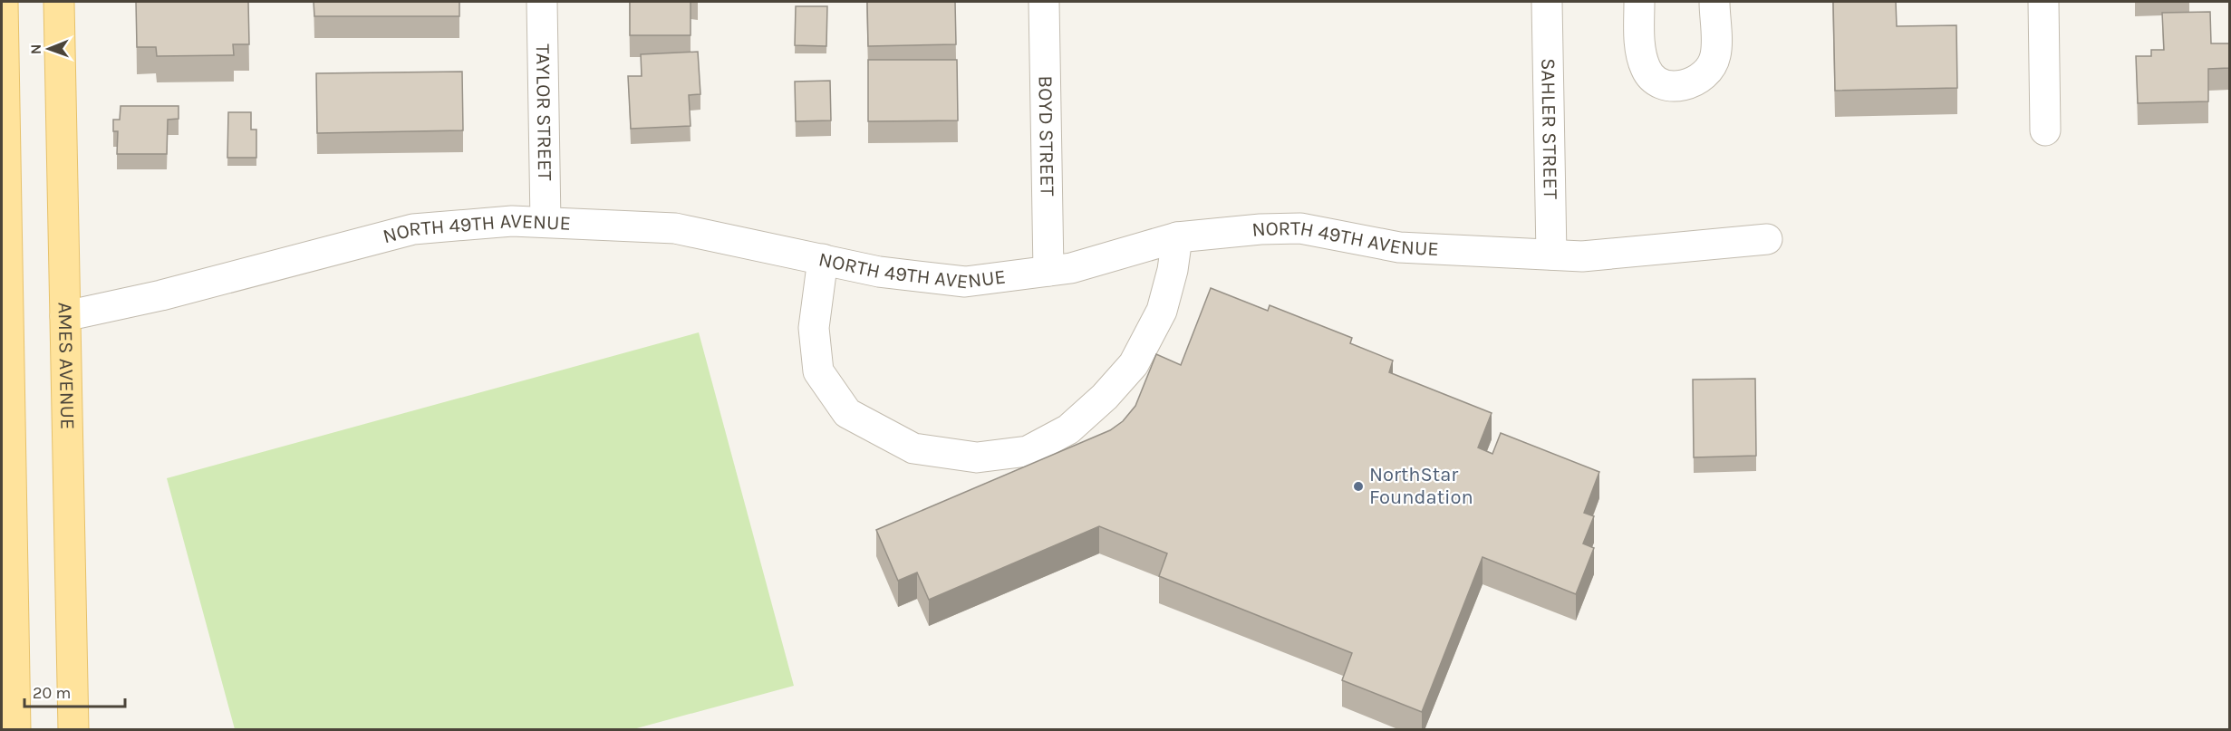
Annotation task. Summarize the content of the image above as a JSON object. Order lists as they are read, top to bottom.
{
  "streets": {
    "main road": ["AMES AVENUE"],
    "street": [
      "TAYLOR STREET",
      "SAHLER STREET",
      "BOYD STREET",
      "NORTH 49TH AVENUE"
    ]
  },
  "crossings": [
    ["TAYLOR STREET", "NORTH 49TH AVENUE"],
    ["SAHLER STREET", "NORTH 49TH AVENUE"],
    ["BOYD STREET", "NORTH 49TH AVENUE"],
    ["NORTH 49TH AVENUE", "AMES AVENUE"]
  ],
  "places": ["NorthStar Foundation"],
  "scale_bar": "20 m",
  "north": "left"
}
